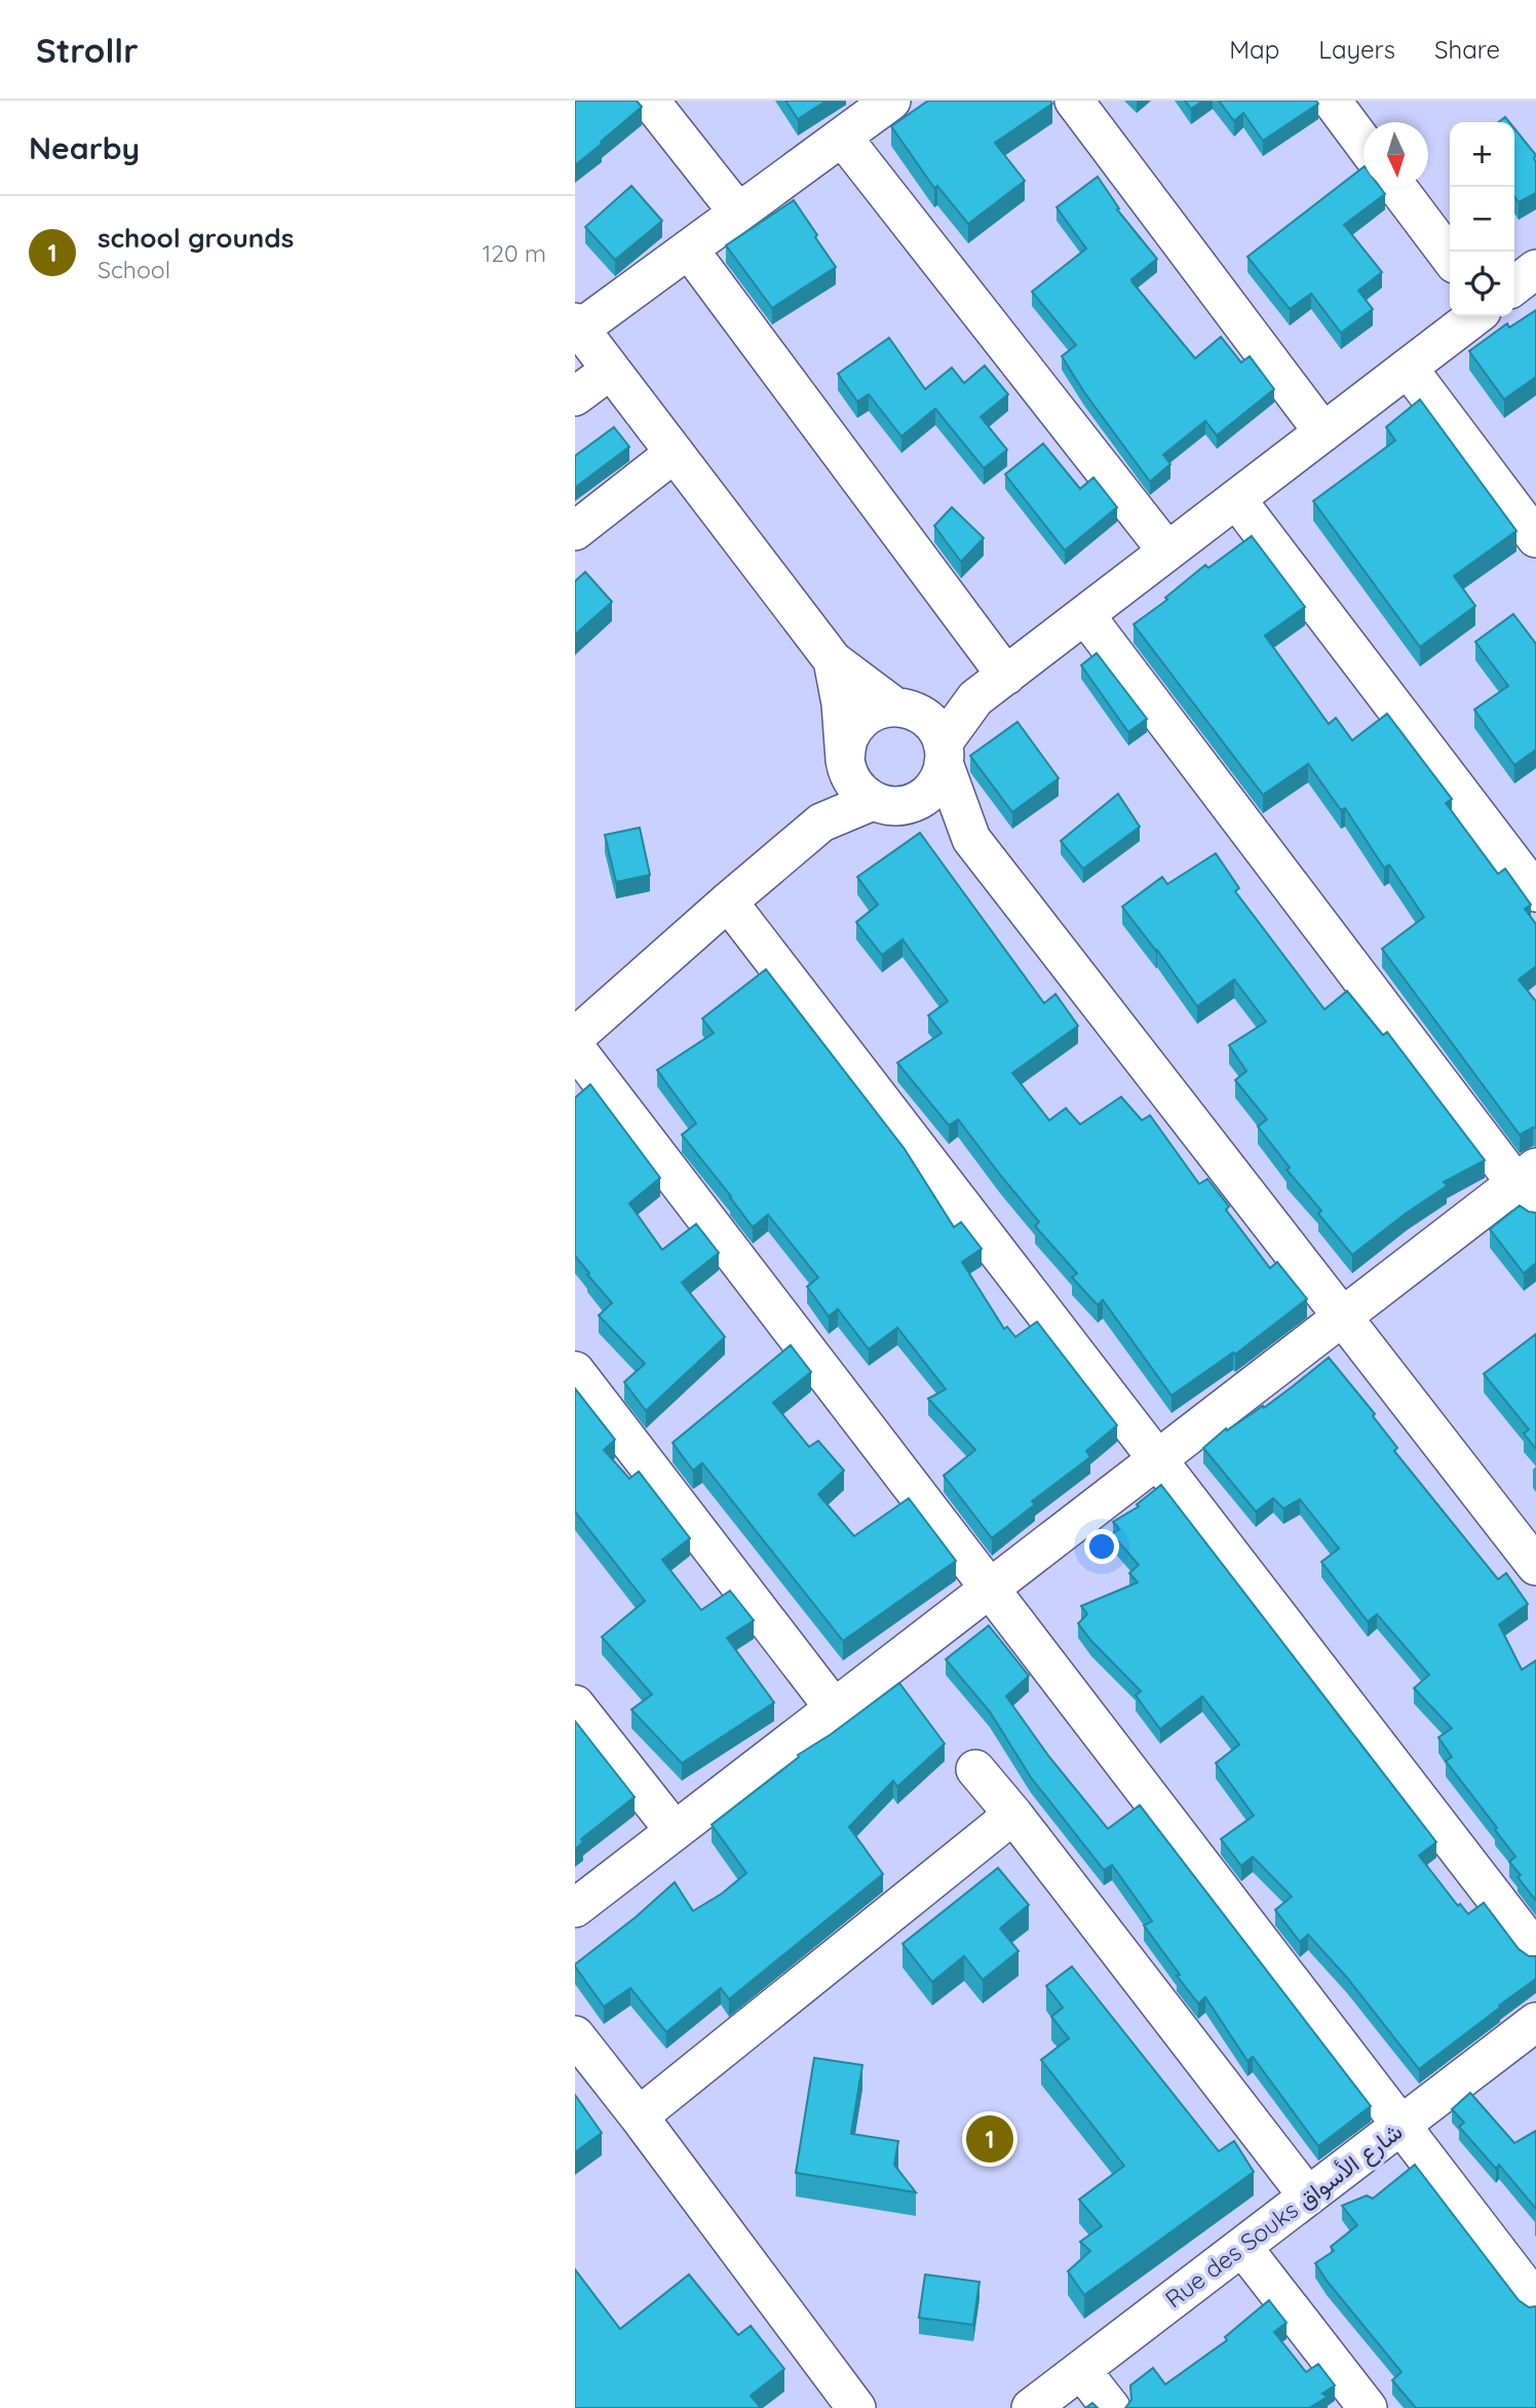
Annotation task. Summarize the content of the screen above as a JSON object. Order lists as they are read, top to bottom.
{
  "streets": {
    "street": ["Rue des Souks شارع الأسواق"]
  },
  "north": "bottom",
  "page": {
    "header": "Strollr",
    "nav": ["Map", "Layers", "Share"],
    "heading": "Nearby",
    "map_buttons": ["+", "−"],
    "list": [
      {
        "mark": "1",
        "name": "school grounds",
        "note": "School",
        "value": "120 m"
      }
    ],
    "pins": "1"
  }
}
